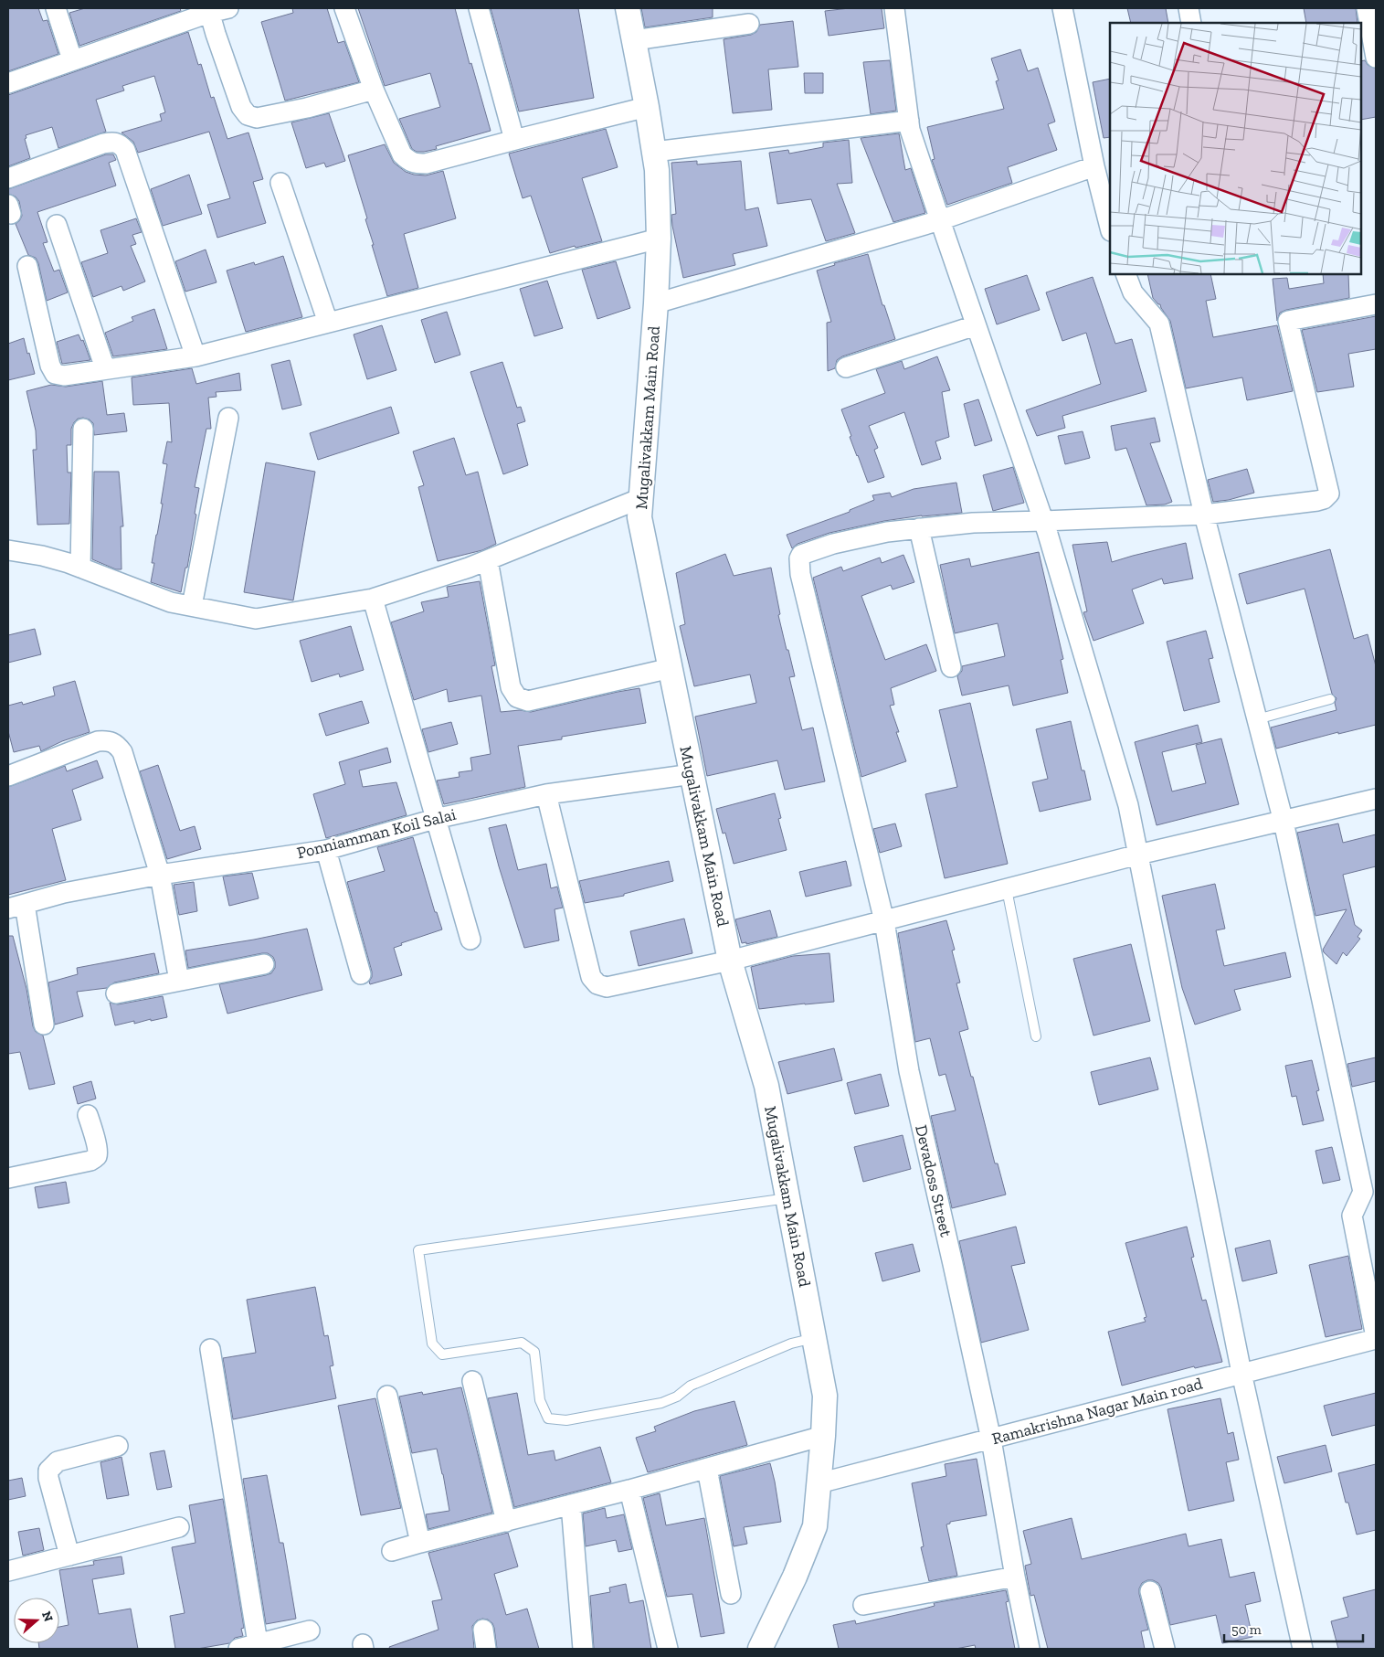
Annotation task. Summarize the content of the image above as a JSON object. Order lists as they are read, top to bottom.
{
  "streets": {
    "street": [
      "Mugalivakkam Main Road",
      "Ponniamman Koil Salai",
      "Devadoss Street",
      "Ramakrishna Nagar Main road"
    ]
  },
  "crossings": [
    ["Mugalivakkam Main Road", "Ponniamman Koil Salai"],
    ["Mugalivakkam Main Road", "Ramakrishna Nagar Main road"],
    ["Devadoss Street", "Ramakrishna Nagar Main road"]
  ],
  "scale_bar": "50 m",
  "north": "right"
}
